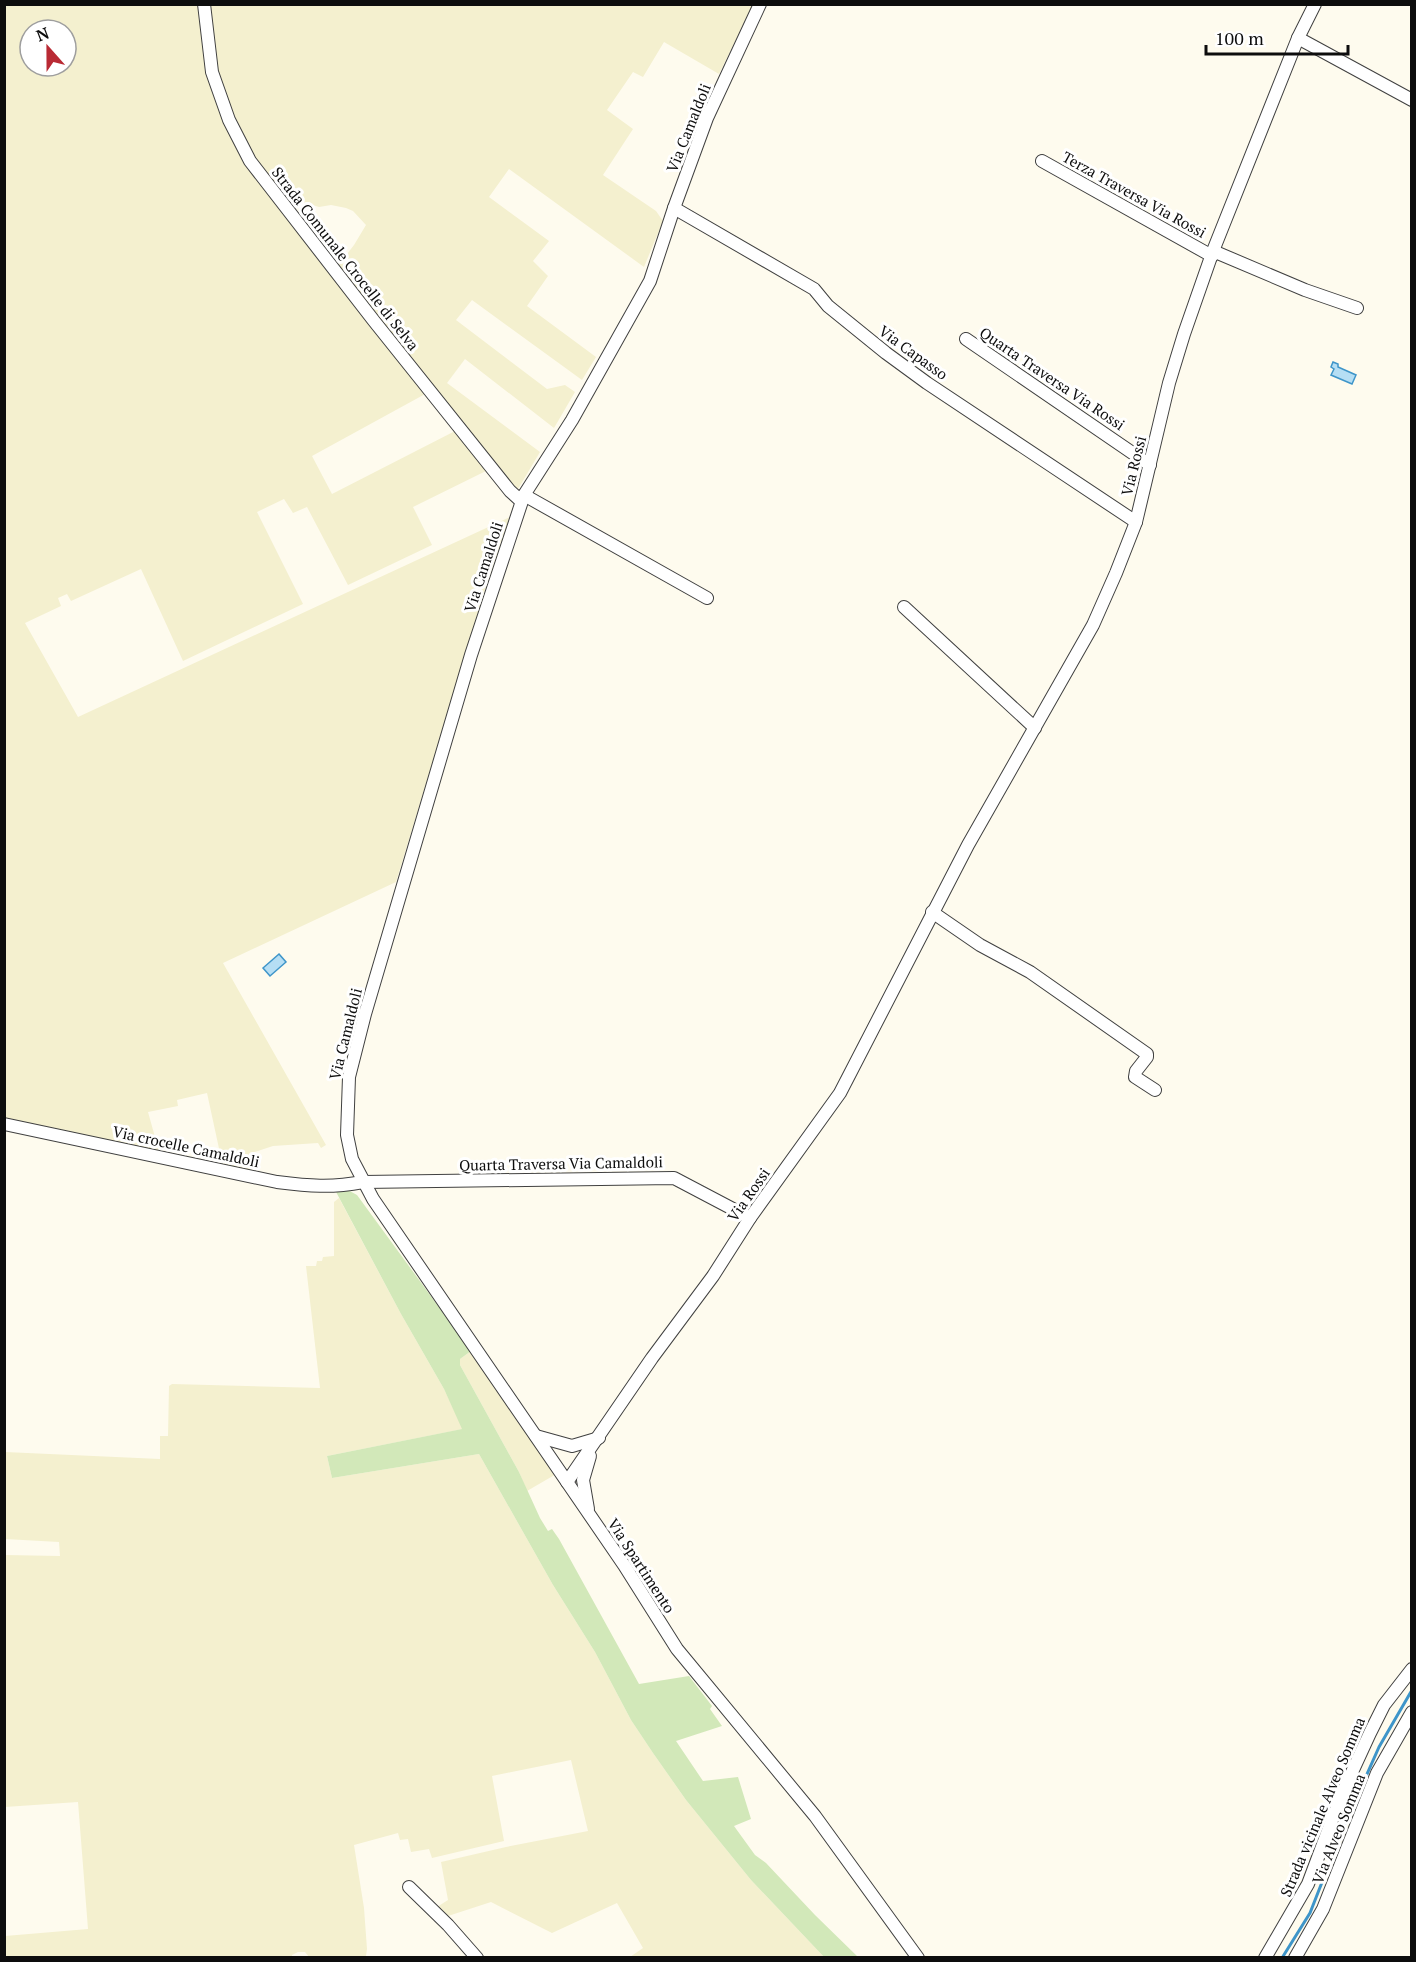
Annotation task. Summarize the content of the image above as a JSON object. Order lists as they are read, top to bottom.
{
  "streets": {
    "street": [
      "Via Camaldoli",
      "Terza Traversa Via Rossi",
      "Strada Comunale Crocelle di Selva",
      "Via Capasso",
      "Quarta Traversa Via Rossi",
      "Via Rossi",
      "Via crocelle Camaldoli",
      "Quarta Traversa Via Camaldoli",
      "Via Spartimento",
      "Strada vicinale Alveo Somma",
      "Via Alveo Somma"
    ]
  },
  "crossings": [
    ["Via Camaldoli", "Strada Comunale Crocelle di Selva"],
    ["Via Camaldoli", "Via Capasso"],
    ["Via Camaldoli", "Via crocelle Camaldoli"],
    ["Via Camaldoli", "Quarta Traversa Via Camaldoli"],
    ["Via Camaldoli", "Via Spartimento"],
    ["Terza Traversa Via Rossi", "Via Rossi"],
    ["Via Capasso", "Via Rossi"],
    ["Quarta Traversa Via Rossi", "Via Rossi"],
    ["Via Rossi", "Quarta Traversa Via Camaldoli"],
    ["Via Rossi", "Via Spartimento"],
    ["Via crocelle Camaldoli", "Quarta Traversa Via Camaldoli"],
    ["Via crocelle Camaldoli", "Via Spartimento"],
    ["Quarta Traversa Via Camaldoli", "Via Spartimento"]
  ],
  "scale_bar": "100 m",
  "north": "top"
}
